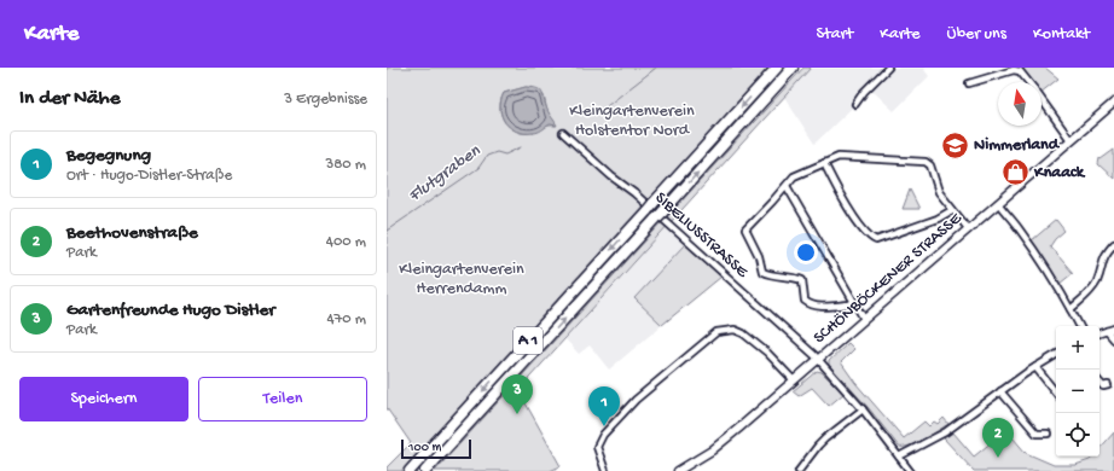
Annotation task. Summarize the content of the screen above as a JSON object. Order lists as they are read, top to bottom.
{
  "streets": {
    "highway": ["A 1"],
    "main road": ["SCHÖNBÖCKENER STRASSE"],
    "street": ["SIBELIUSSTRASSE"]
  },
  "crossings": [
    ["SIBELIUSSTRASSE", "SCHÖNBÖCKENER STRASSE"]
  ],
  "water": ["Flutgraben"],
  "parks": ["Kleingartenverein Holstentor Nord", "Kleingartenverein Herrendamm"],
  "places": {
    "school or university": ["Nimmerland"],
    "shop": ["Knaack"]
  },
  "scale_bar": "100 m",
  "north": "top",
  "page": {
    "header": "Karte",
    "nav": [
      "Start",
      "Karte",
      "Über uns",
      "Kontakt"
    ],
    "heading": ["In der Nähe", "3 Ergebnisse"],
    "list": [
      {
        "mark": "1",
        "name": "Begegnung",
        "note": "Ort · Hugo-Distler-Straße",
        "value": "380 m"
      },
      {
        "mark": "2",
        "name": "Beethovenstraße",
        "note": "Park",
        "value": "400 m"
      },
      {
        "mark": "3",
        "name": "Gartenfreunde Hugo Distler",
        "note": "Park",
        "value": "470 m"
      }
    ],
    "map_buttons": ["+", "−"],
    "buttons": ["Speichern", "Teilen"],
    "pins": ["3", "1", "2"],
    "scale": "100 m"
  }
}
